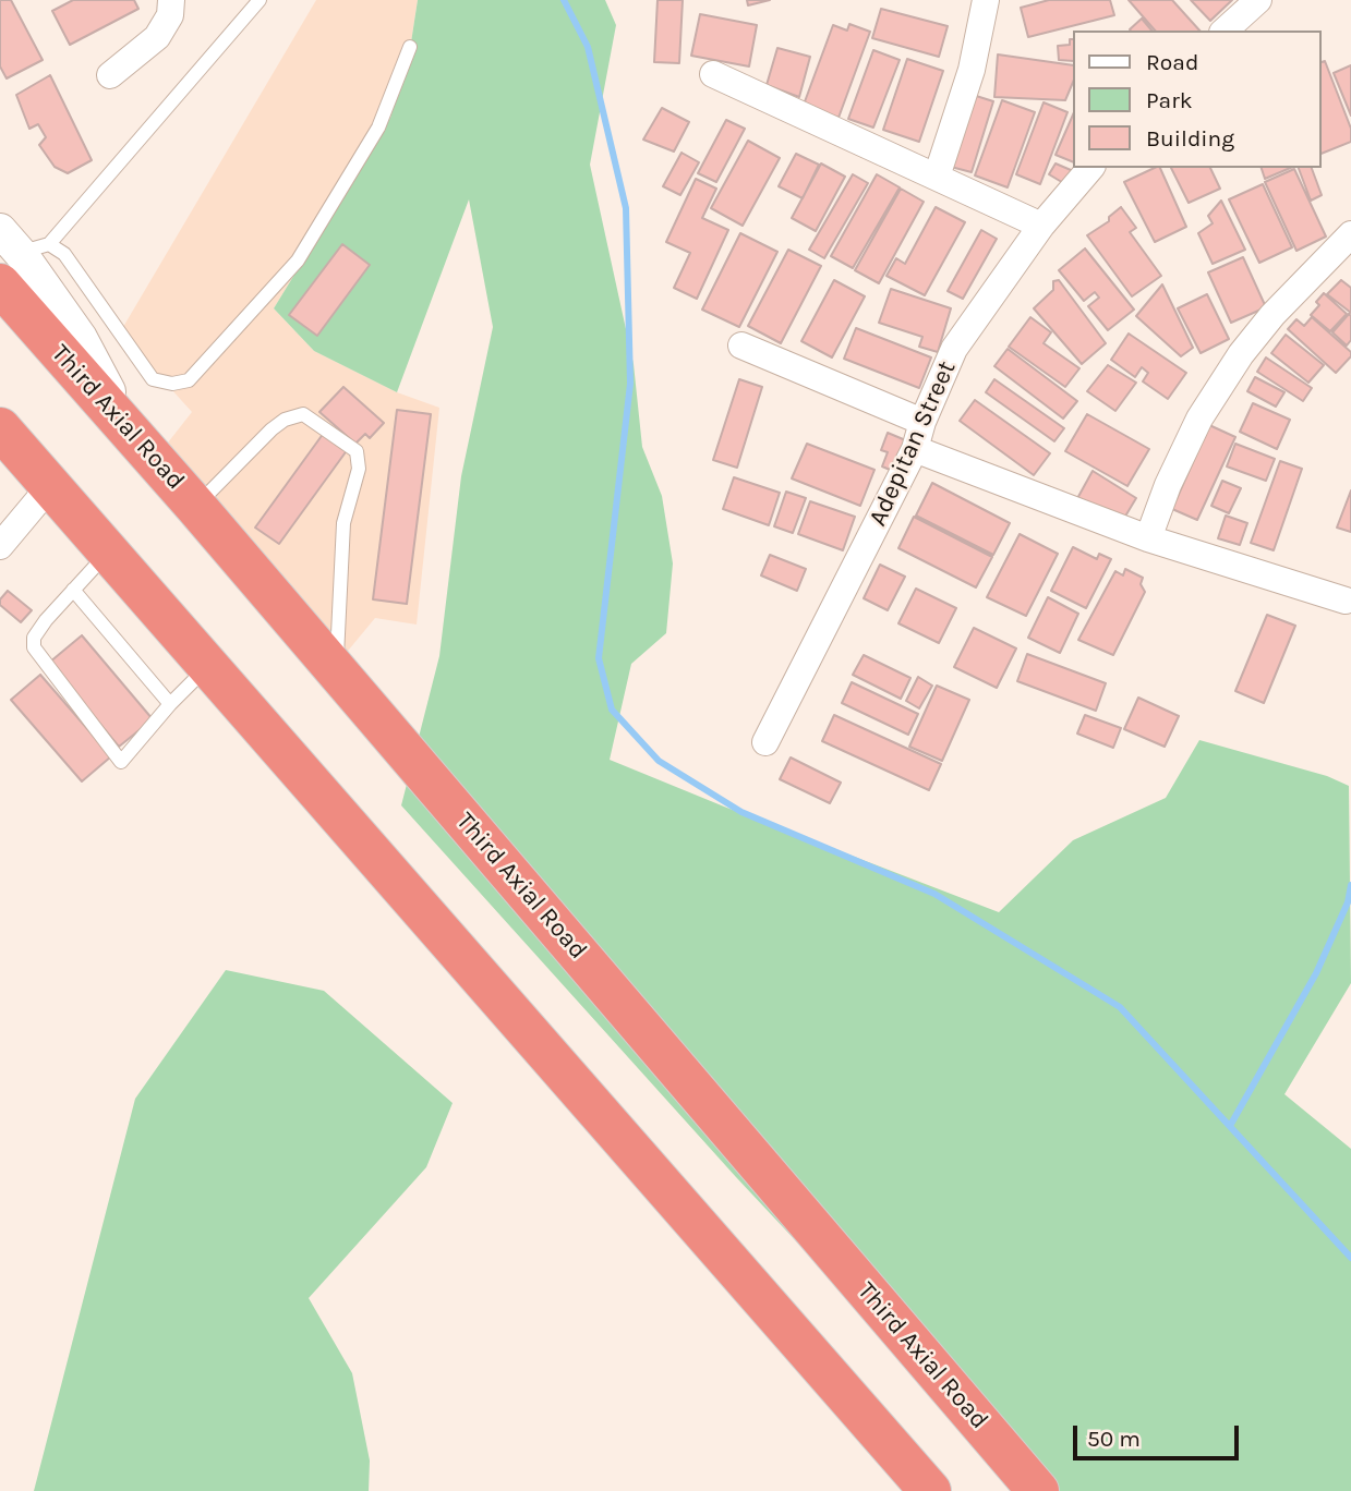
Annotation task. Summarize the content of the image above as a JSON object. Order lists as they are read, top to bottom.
{
  "streets": {
    "highway": ["Third Axial Road"],
    "street": ["Adepitan Street"]
  },
  "legend": ["Road", "Park", "Building"],
  "scale_bar": "50 m"
}
